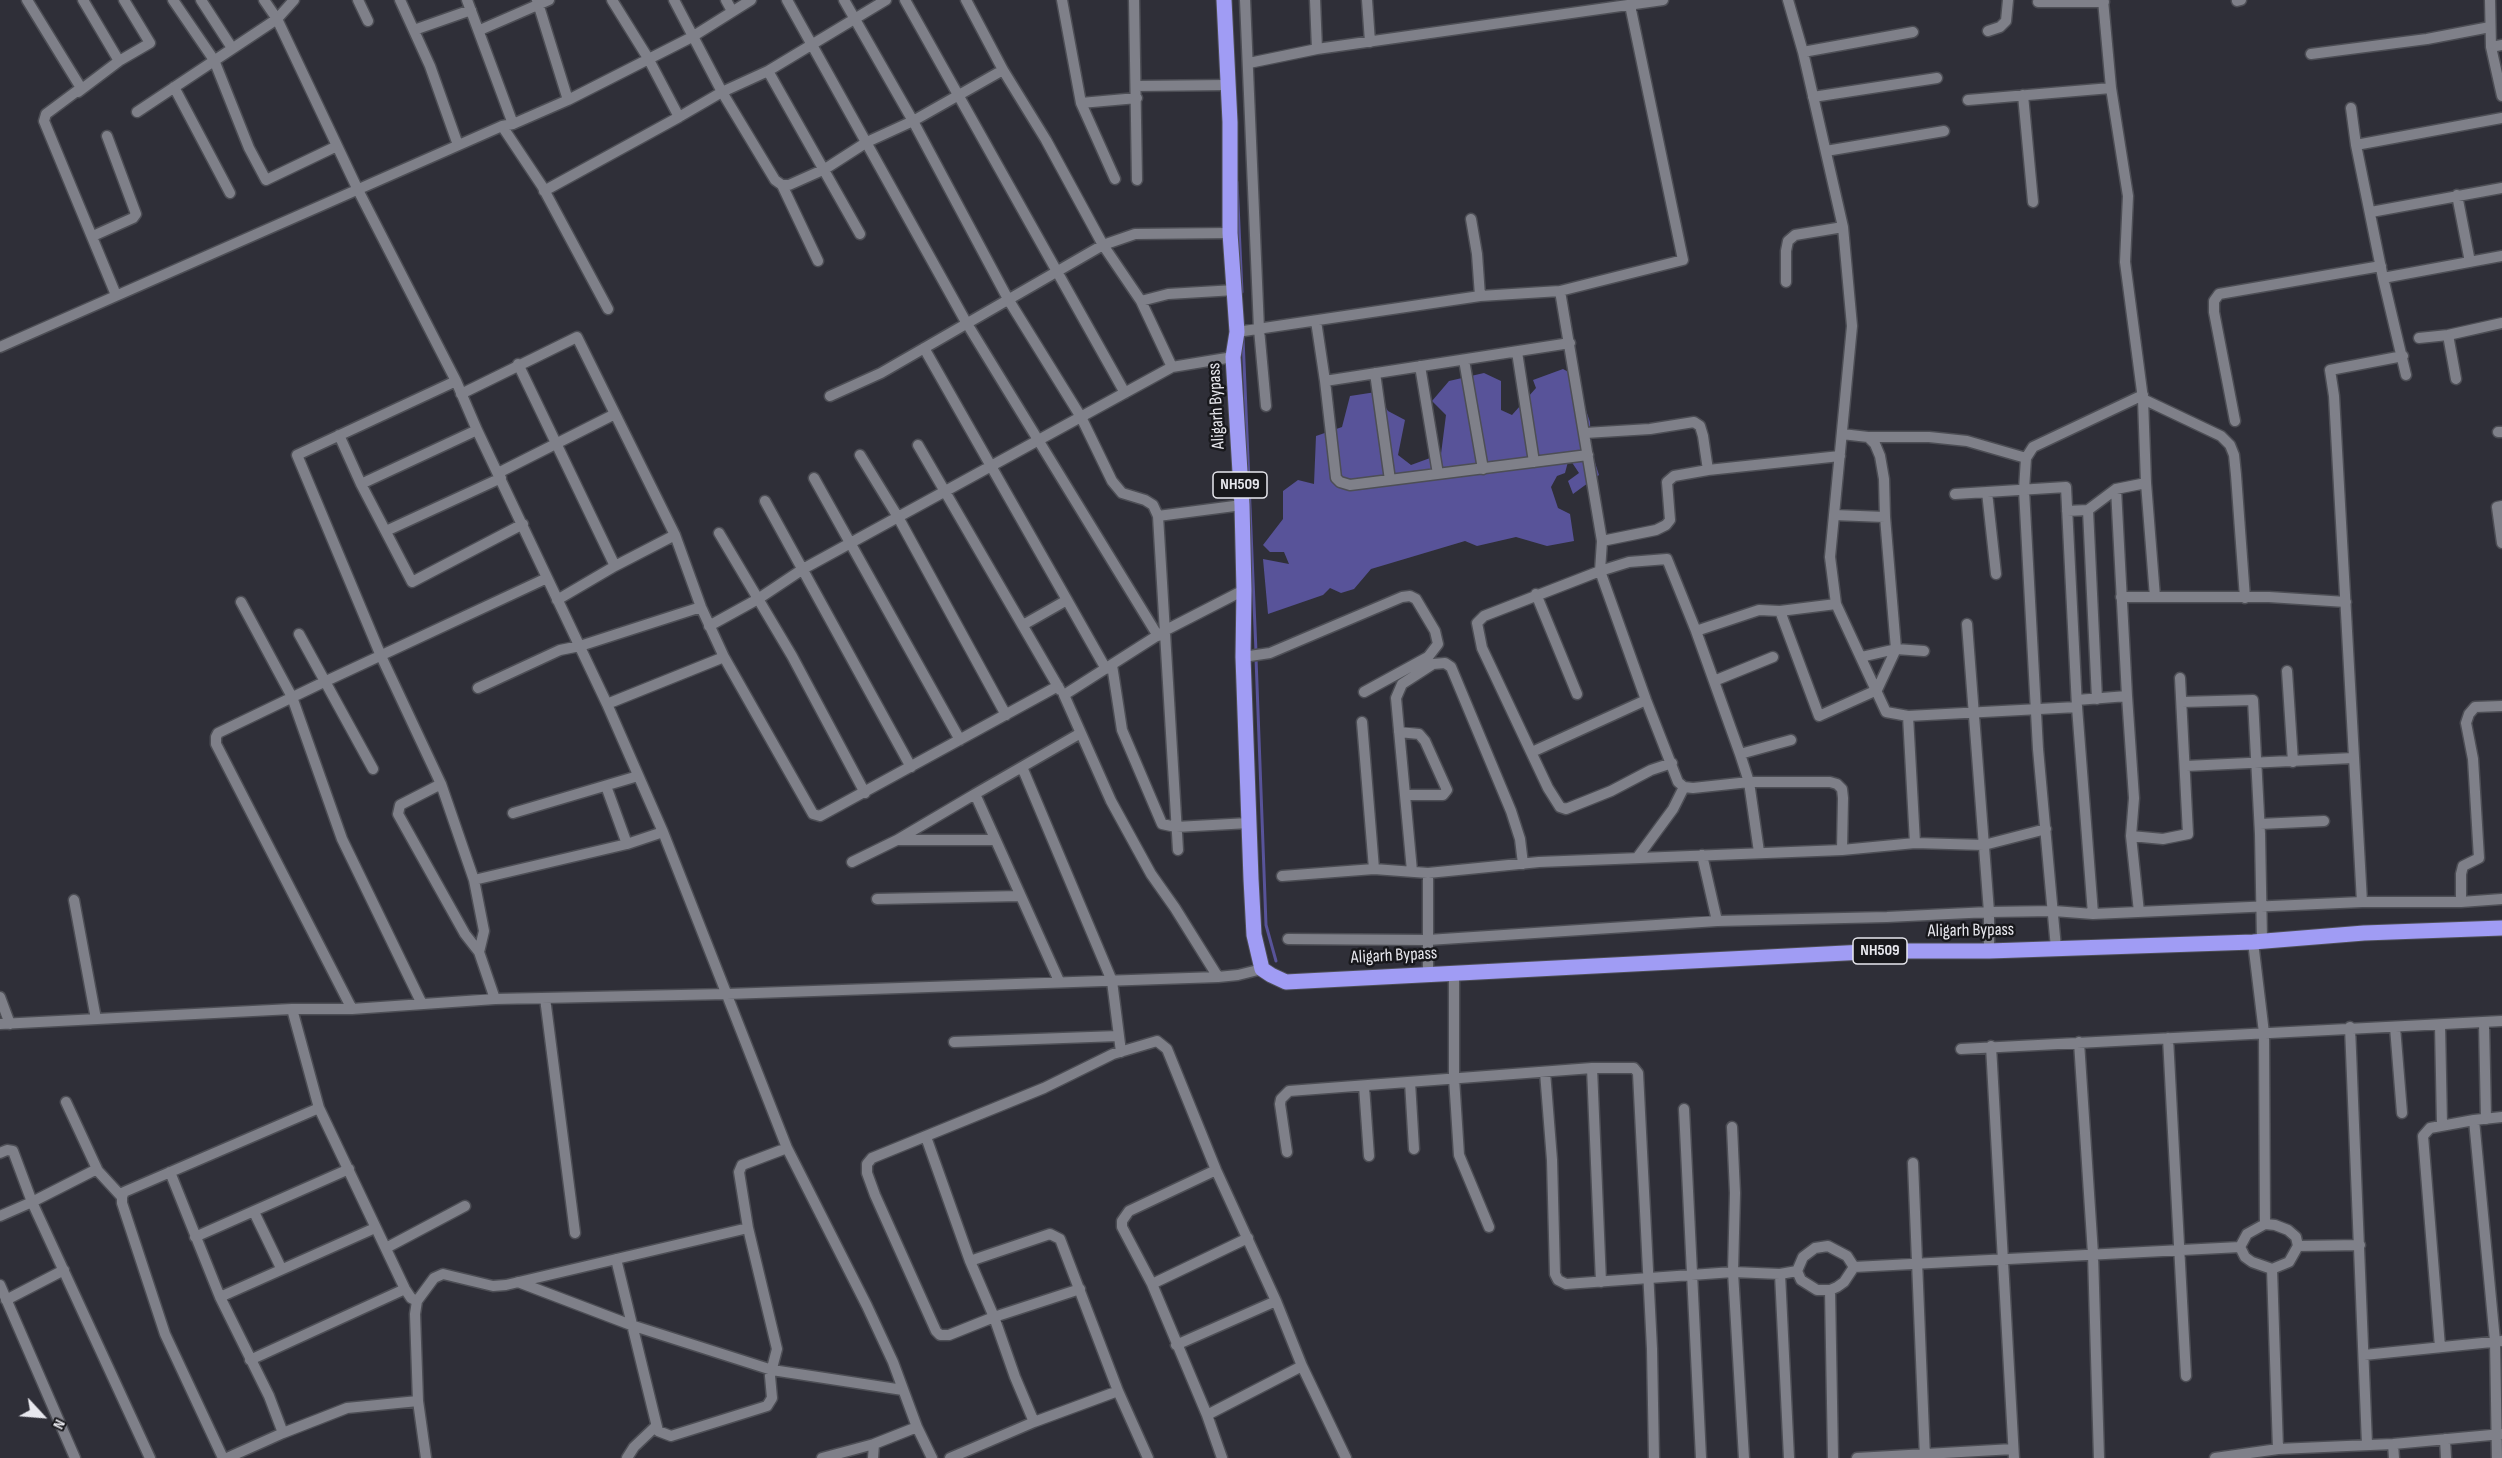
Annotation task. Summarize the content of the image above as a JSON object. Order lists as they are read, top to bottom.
{
  "streets": {
    "highway": ["Aligarh Bypass", "NH509"]
  },
  "north": "bottom right"
}
